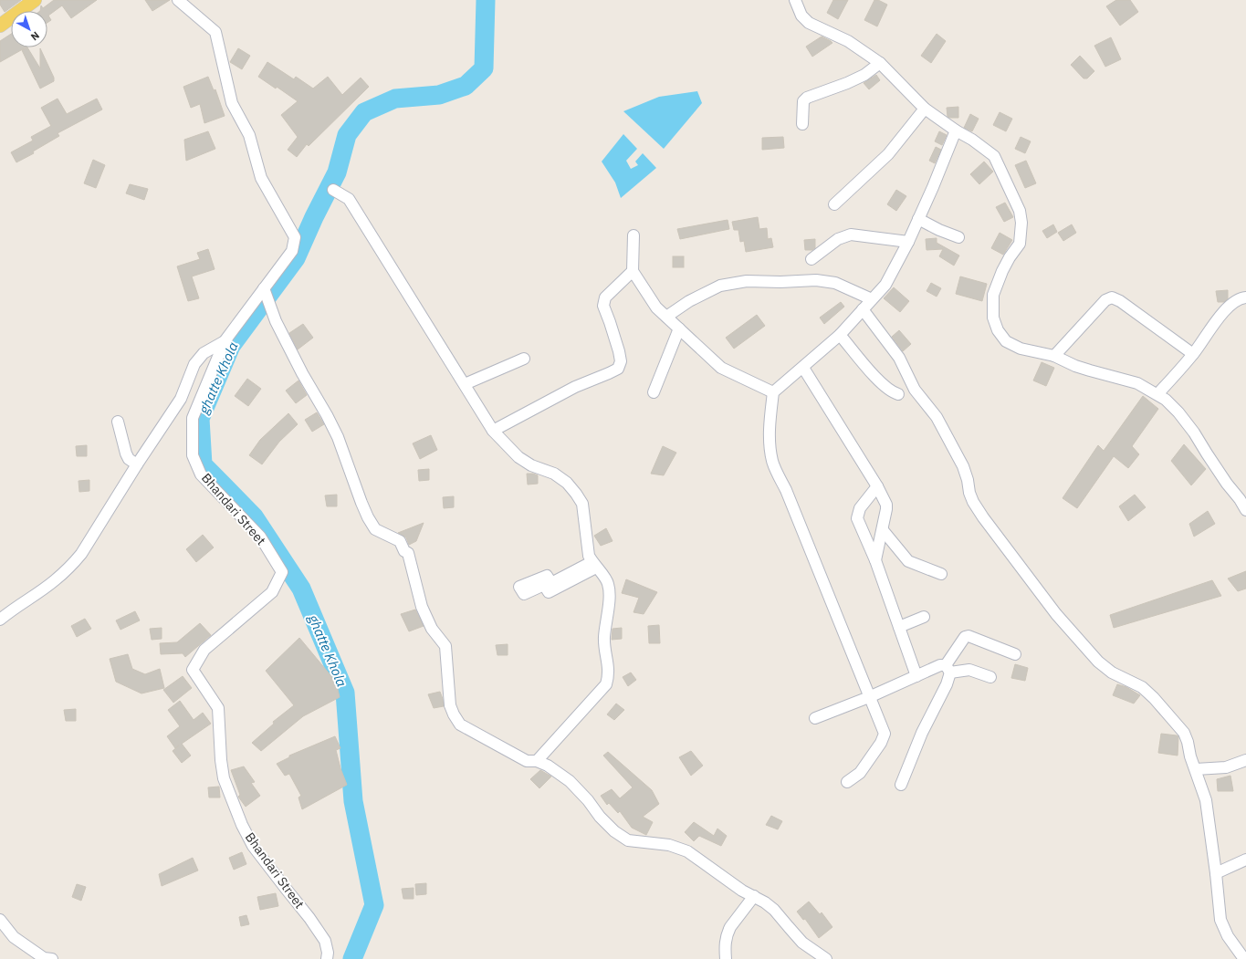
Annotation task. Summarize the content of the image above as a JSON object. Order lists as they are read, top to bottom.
{
  "streets": {
    "street": ["Bhandari Street"]
  },
  "water": ["ghatte Khola"],
  "north": "bottom right"
}
